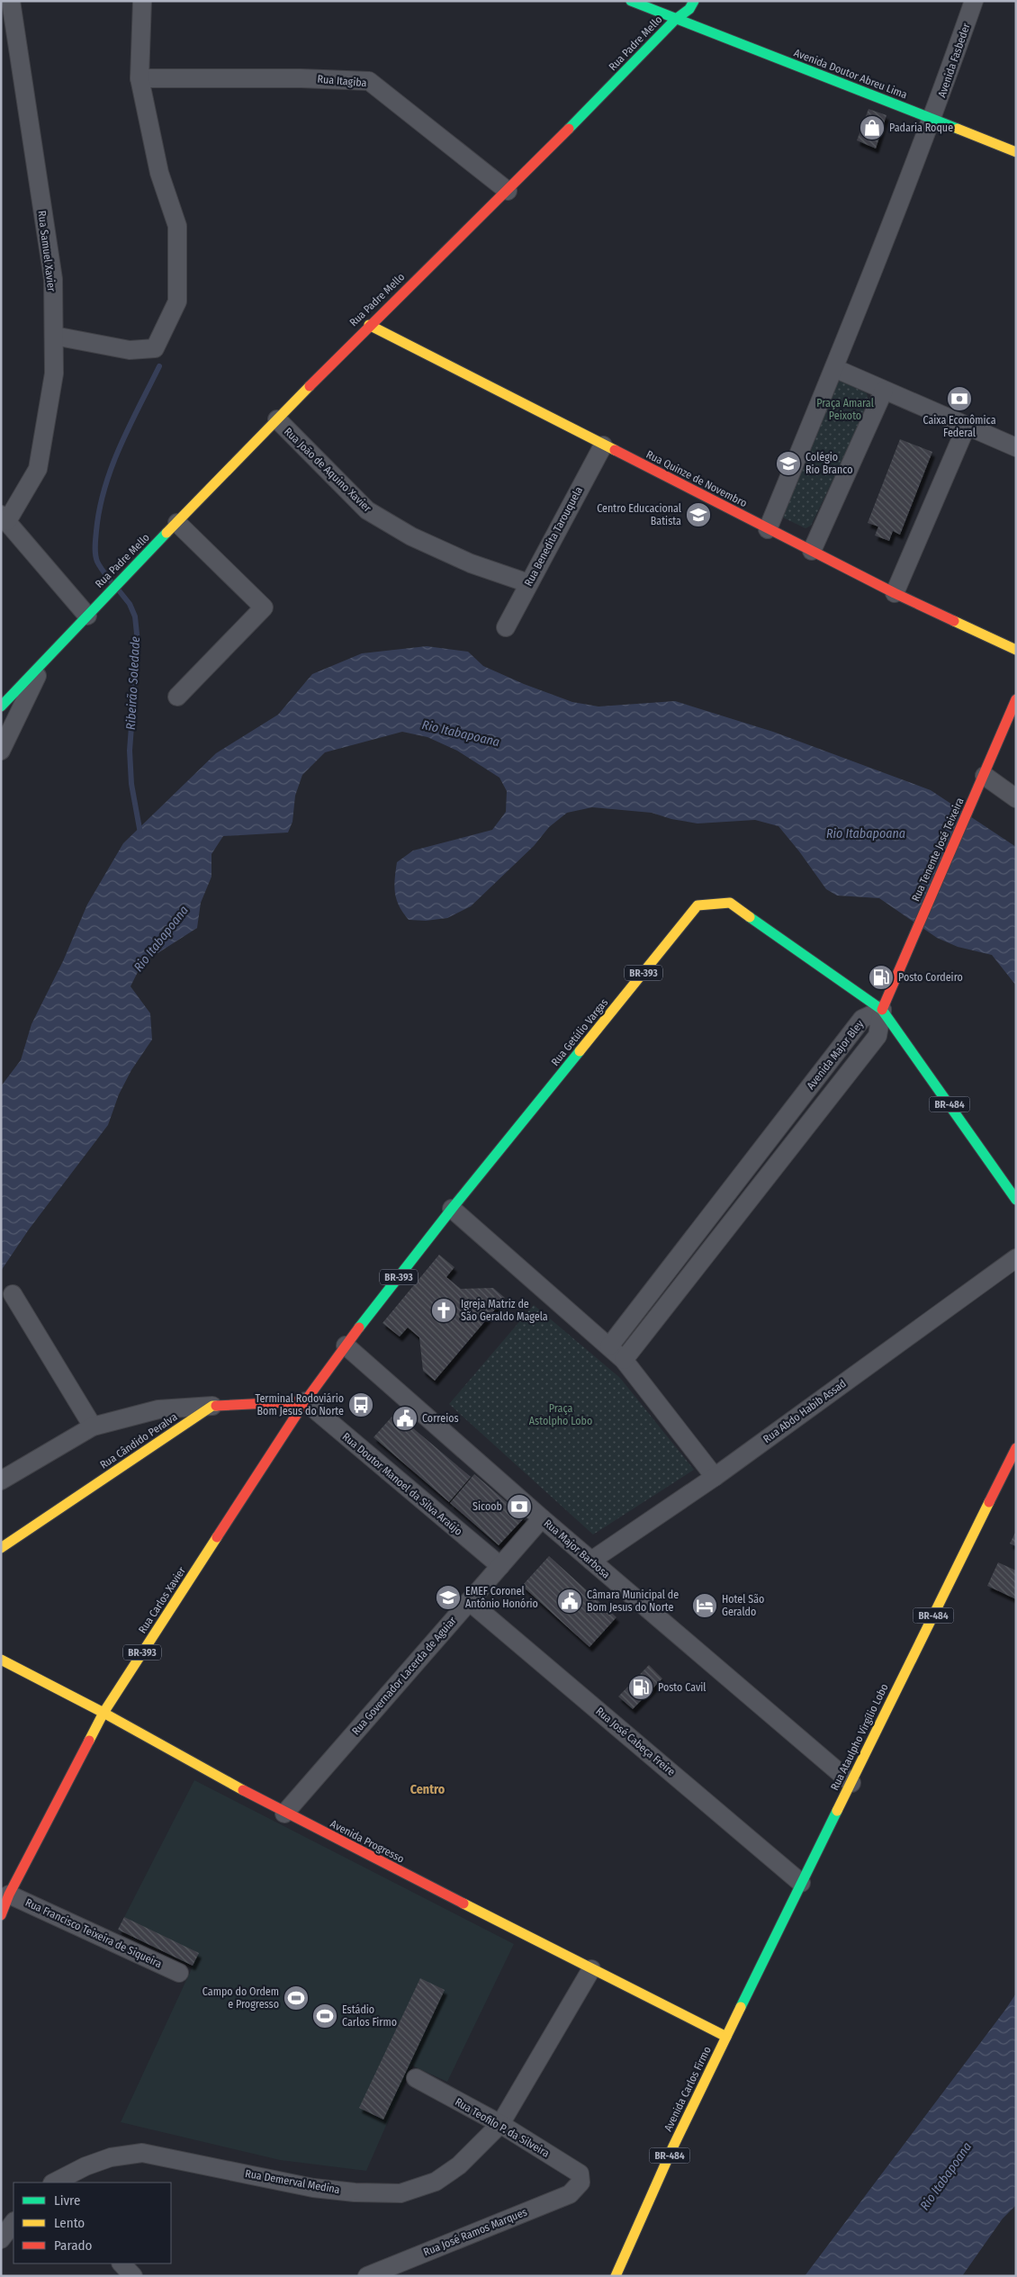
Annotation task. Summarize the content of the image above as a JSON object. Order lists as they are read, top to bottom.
{
  "streets": {
    "main road": [
      "Rua Padre Mello",
      "Avenida Doutor Abreu Lima",
      "Rua Quinze de Novembro",
      "Rua Tenente José Teixeira",
      "BR-393",
      "Rua Getúlio Vargas",
      "BR-484",
      "Rua Cândido Peralva",
      "Rua Carlos Xavier",
      "Rua Ataulpho Virgílio Lobo",
      "Avenida Progresso",
      "Avenida Carlos Firmo"
    ],
    "street": [
      "Avenida Fasbeder",
      "Rua Itagiba",
      "Rua Samuel Xavier",
      "Rua João de Aquino Xavier",
      "Rua Benedita Tarouquela",
      "Avenida Major Bley",
      "Rua Abdo Habib Assad",
      "Rua Doutor Manoel da Silva Araújo",
      "Rua Major Barbosa",
      "Rua Governador Lacerda de Aguiar",
      "Rua José Cabeça Freire",
      "Rua Francisco Teixeira de Siqueira",
      "Rua Teofilo P. da Silveira",
      "Rua Demerval Medina",
      "Rua José Ramos Marques"
    ]
  },
  "crossings": [
    ["Rua Padre Mello", "Avenida Doutor Abreu Lima"],
    ["Rua Padre Mello", "Rua Itagiba"],
    ["Rua Padre Mello", "Rua João de Aquino Xavier"],
    ["Rua Padre Mello", "Rua Quinze de Novembro"],
    ["Avenida Fasbeder", "Avenida Doutor Abreu Lima"],
    ["Avenida Fasbeder", "Rua Quinze de Novembro"],
    ["Rua João de Aquino Xavier", "Rua Benedita Tarouquela"],
    ["Rua Quinze de Novembro", "Rua Benedita Tarouquela"],
    ["Rua Tenente José Teixeira", "Rua Getúlio Vargas"],
    ["Rua Tenente José Teixeira", "Avenida Major Bley"],
    ["Rua Tenente José Teixeira", "BR-484"],
    ["BR-393", "Rua Getúlio Vargas"],
    ["BR-393", "Rua Doutor Manoel da Silva Araújo"],
    ["BR-393", "Rua Major Barbosa"],
    ["BR-393", "Rua Carlos Xavier"],
    ["Rua Getúlio Vargas", "Avenida Major Bley"],
    ["Rua Getúlio Vargas", "BR-484"],
    ["Rua Getúlio Vargas", "Rua Major Barbosa"],
    ["Avenida Major Bley", "BR-484"],
    ["Rua Abdo Habib Assad", "Rua Major Barbosa"],
    ["Rua Doutor Manoel da Silva Araújo", "Rua Carlos Xavier"],
    ["Rua Doutor Manoel da Silva Araújo", "Rua Governador Lacerda de Aguiar"],
    ["Rua Major Barbosa", "Rua Governador Lacerda de Aguiar"],
    ["Rua Major Barbosa", "Rua Ataulpho Virgílio Lobo"],
    ["Rua Carlos Xavier", "Avenida Progresso"],
    ["Rua Carlos Xavier", "Rua Francisco Teixeira de Siqueira"],
    ["Rua Governador Lacerda de Aguiar", "Rua José Cabeça Freire"],
    ["Rua Governador Lacerda de Aguiar", "Avenida Progresso"],
    ["Rua Ataulpho Virgílio Lobo", "Rua José Cabeça Freire"],
    ["Rua Ataulpho Virgílio Lobo", "Avenida Progresso"],
    ["Rua Ataulpho Virgílio Lobo", "Avenida Carlos Firmo"],
    ["Avenida Progresso", "Avenida Carlos Firmo"],
    ["Avenida Progresso", "Rua Demerval Medina"],
    ["Rua Teofilo P. da Silveira", "Rua Demerval Medina"],
    ["Rua Teofilo P. da Silveira", "Rua José Ramos Marques"]
  ],
  "districts": ["Centro"],
  "water": ["Ribeirão Soledade", "Rio Itabapoana"],
  "parks": ["Praça Amaral Peixoto", "Praça Astolpho Lobo"],
  "places": {
    "shop": ["Padaria Roque"],
    "bank": ["Caixa Econômica Federal", "Sicoob"],
    "school or university": ["Colégio Rio Branco", "Centro Educacional Batista", "EMEF Coronel Antônio Honório"],
    "fuel station": ["Posto Cordeiro", "Posto Cavil"],
    "church": ["Igreja Matriz de São Geraldo Magela"],
    "bus stop": ["Terminal Rodoviário Bom Jesus do Norte"],
    "public building": ["Correios", "Câmara Municipal de Bom Jesus do Norte"],
    "hotel": ["Hotel São Geraldo"],
    "sports": ["Campo do Ordem e Progresso", "Estádio Carlos Firmo"]
  },
  "legend": ["Livre", "Lento", "Parado"]
}
